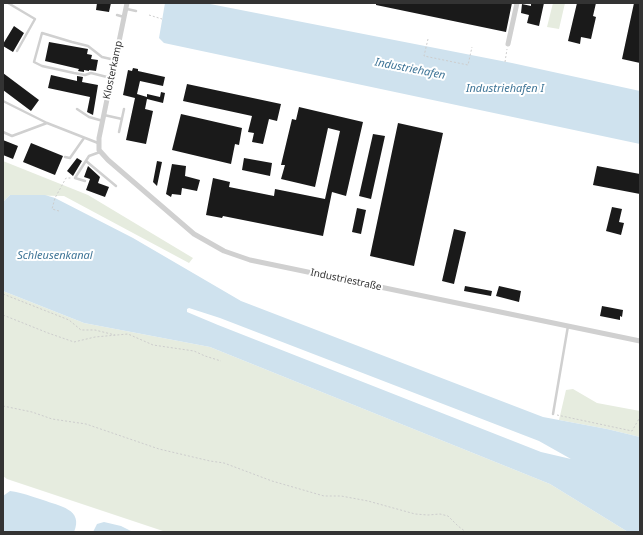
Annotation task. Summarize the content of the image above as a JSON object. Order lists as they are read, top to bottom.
{
  "streets": {
    "street": ["Klosterkamp", "Industriestraße"]
  },
  "water": ["Industriehafen", "Industriehafen I", "Schleusenkanal"]
}
